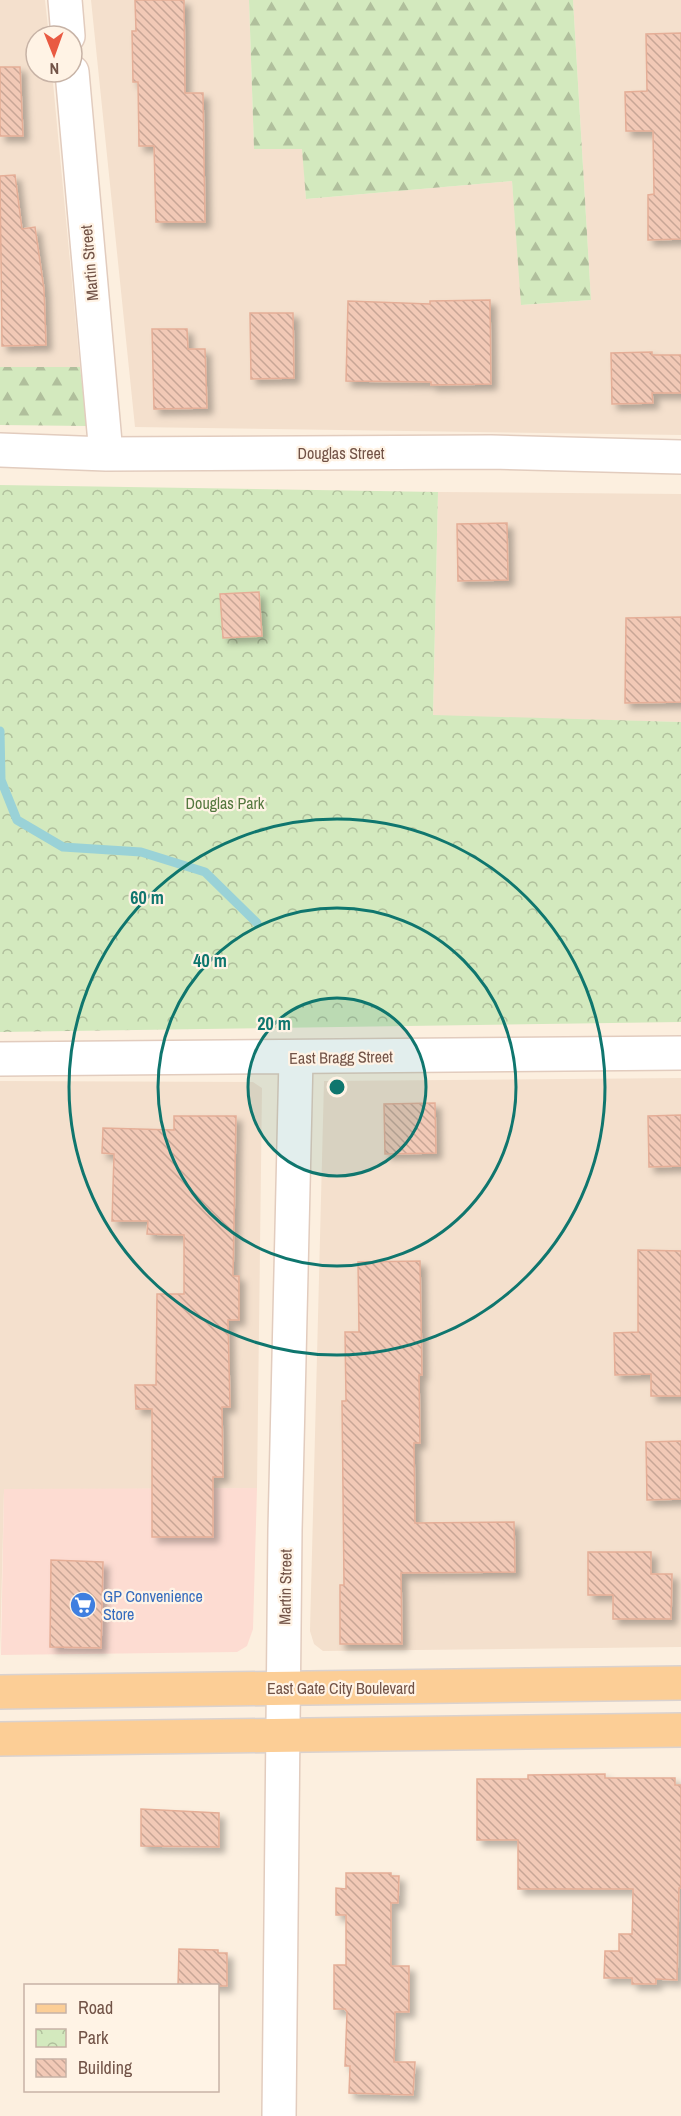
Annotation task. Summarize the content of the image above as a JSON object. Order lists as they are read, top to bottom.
{
  "streets": {
    "main road": ["East Gate City Boulevard"],
    "street": ["Martin Street", "Douglas Street", "East Bragg Street"]
  },
  "crossings": [
    ["Martin Street", "Douglas Street"],
    ["Martin Street", "East Bragg Street"],
    ["Martin Street", "East Gate City Boulevard"]
  ],
  "parks": ["Douglas Park"],
  "places": {
    "supermarket": ["GP Convenience Store"]
  },
  "legend": ["Road", "Park", "Building"],
  "north": "bottom",
  "rings": ["60 m", "40 m", "20 m"]
}
